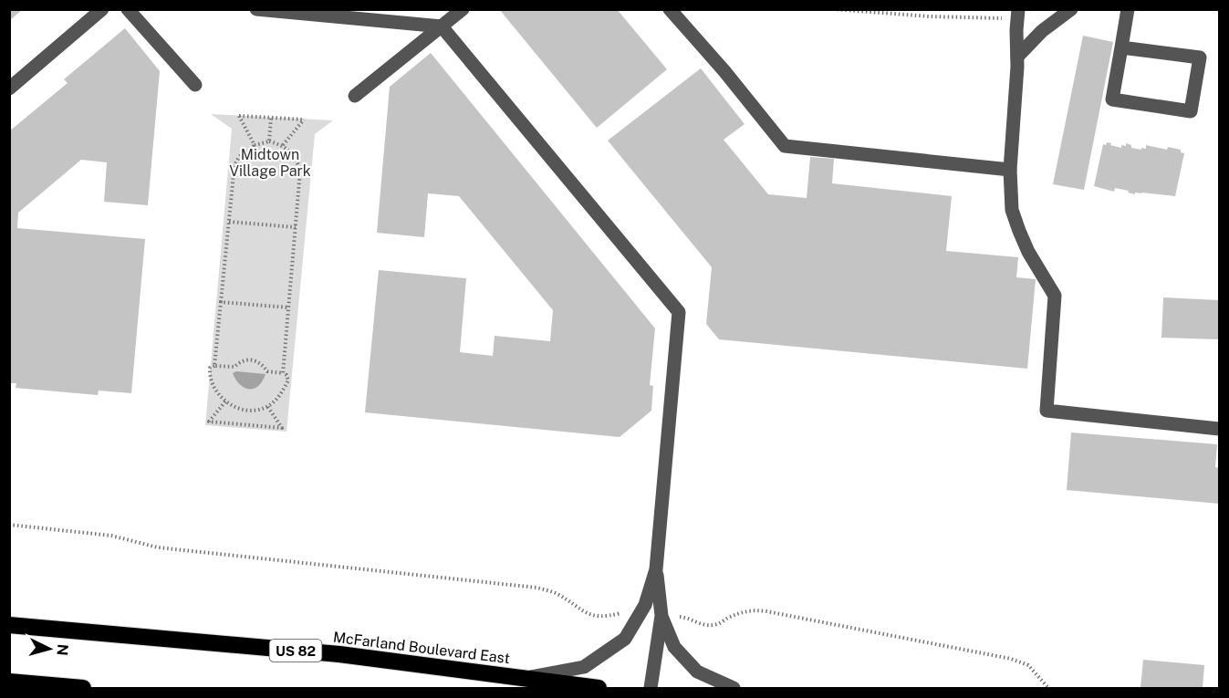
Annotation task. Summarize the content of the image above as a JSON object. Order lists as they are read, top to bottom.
{
  "streets": {
    "highway": ["McFarland Boulevard East", "US 82"]
  },
  "parks": ["Midtown Village Park"],
  "north": "right"
}
